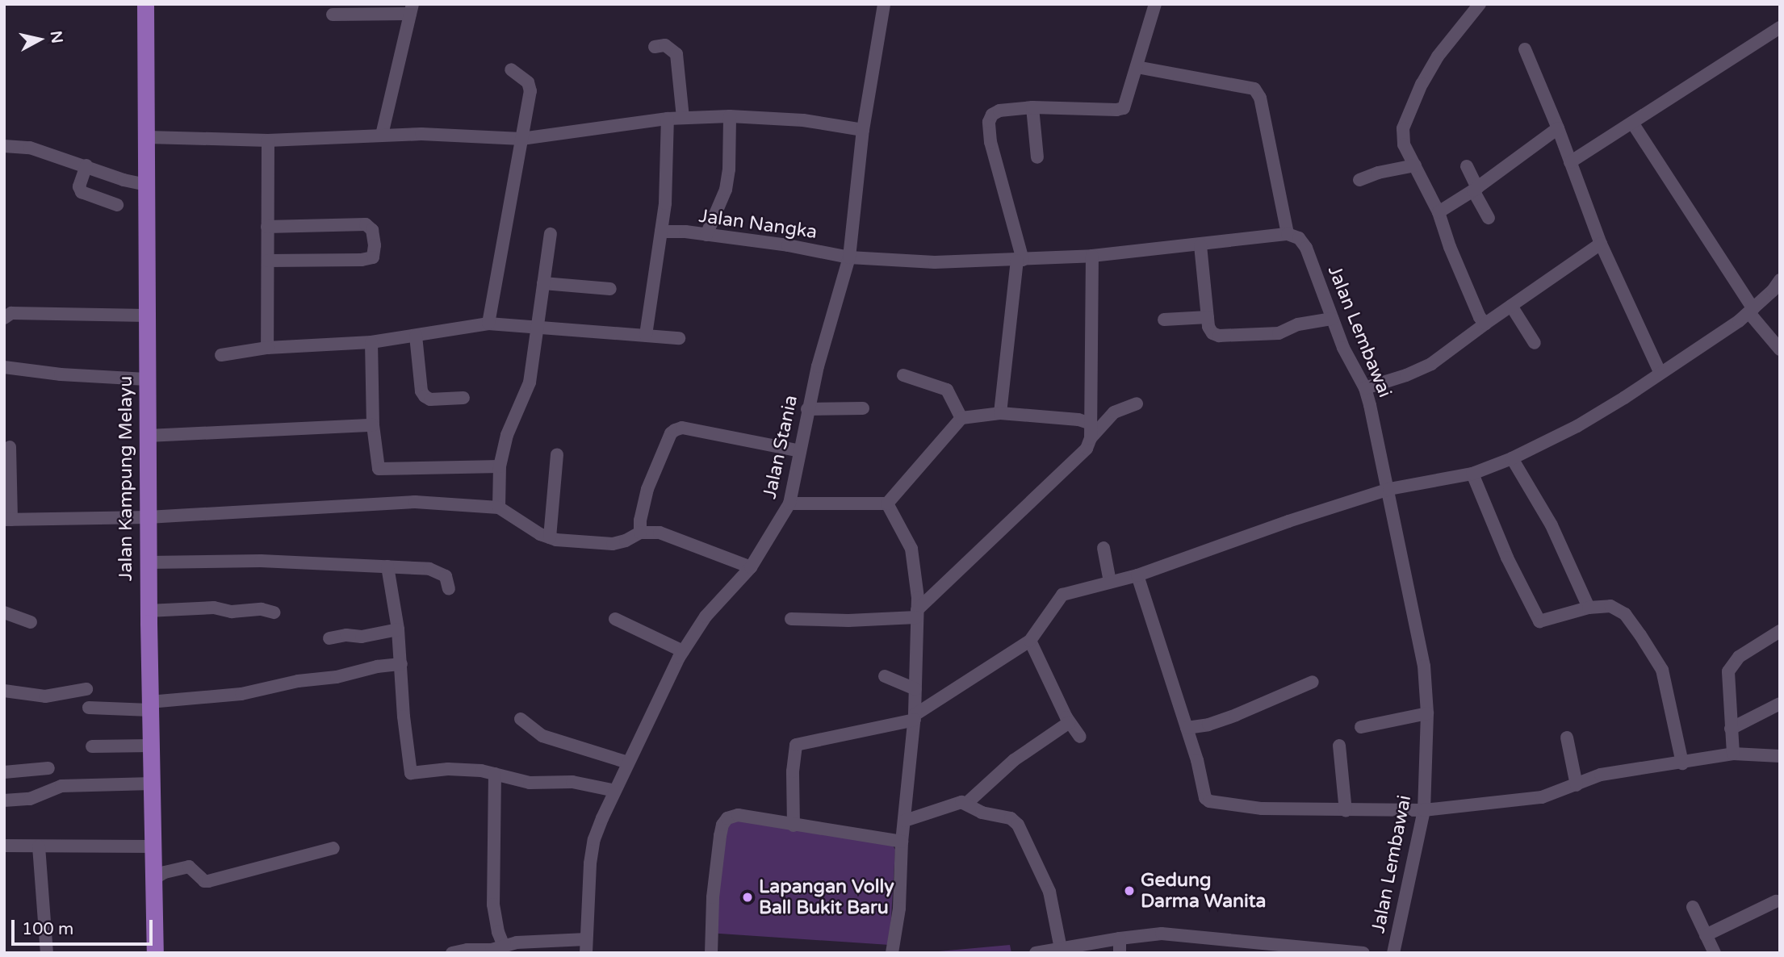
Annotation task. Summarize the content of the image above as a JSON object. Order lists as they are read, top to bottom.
{
  "streets": {
    "main road": ["Jalan Kampung Melayu"],
    "street": ["Jalan Nangka", "Jalan Lembawai", "Jalan Stania"]
  },
  "crossings": [
    ["Jalan Nangka", "Jalan Stania"]
  ],
  "places": ["Gedung Darma Wanita", "Lapangan Volly Ball Bukit Baru"],
  "scale_bar": "100 m",
  "north": "right"
}
